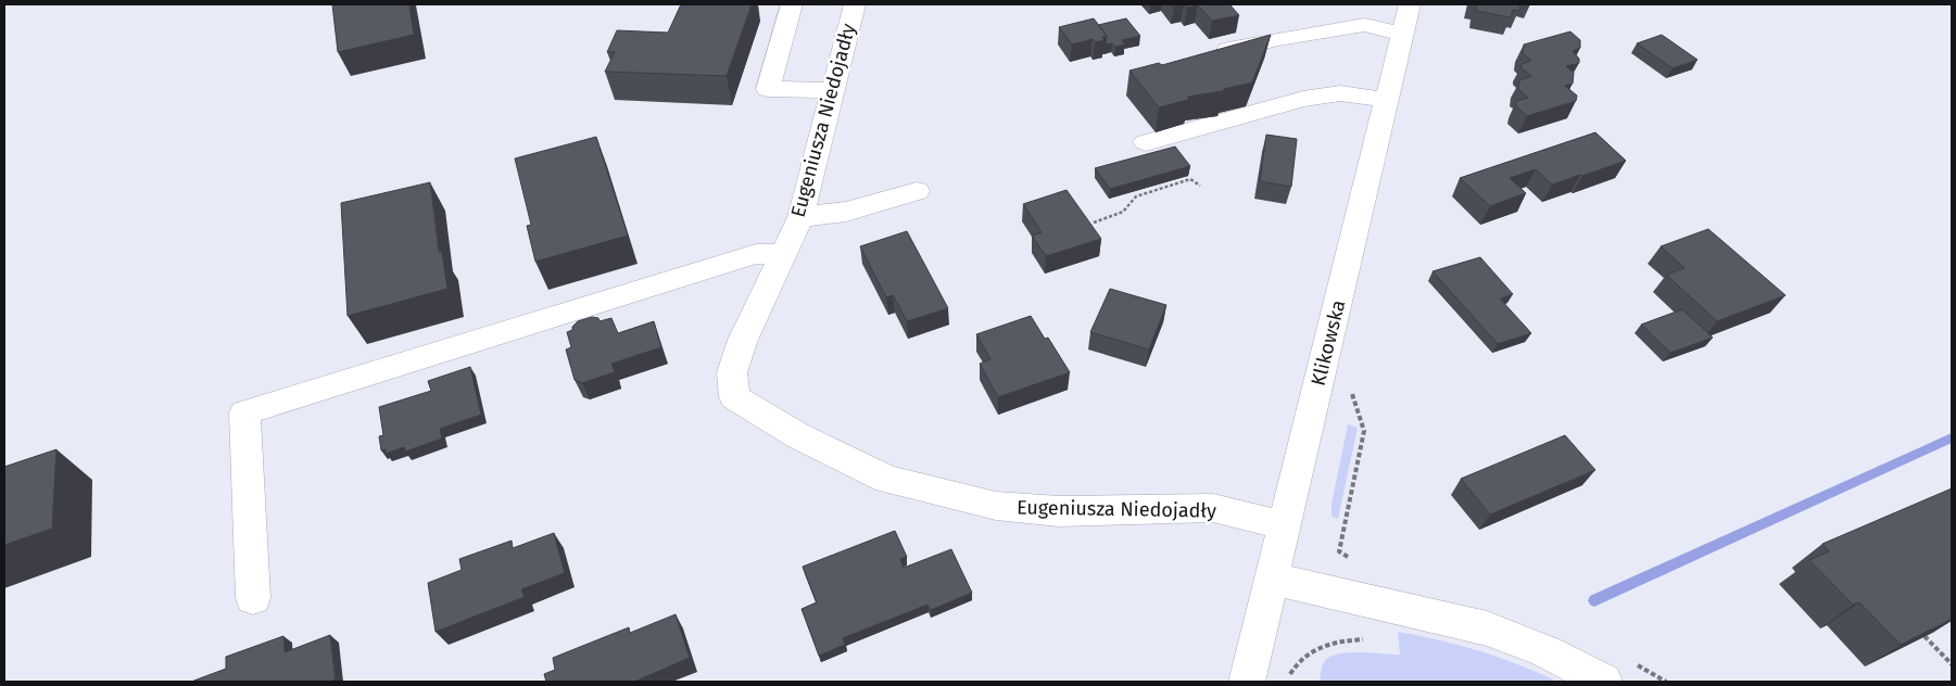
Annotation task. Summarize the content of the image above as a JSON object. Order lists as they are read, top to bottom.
{
  "streets": {
    "street": ["Eugeniusza Niedojadły", "Klikowska"]
  },
  "crossings": [
    ["Eugeniusza Niedojadły", "Klikowska"]
  ]
}
